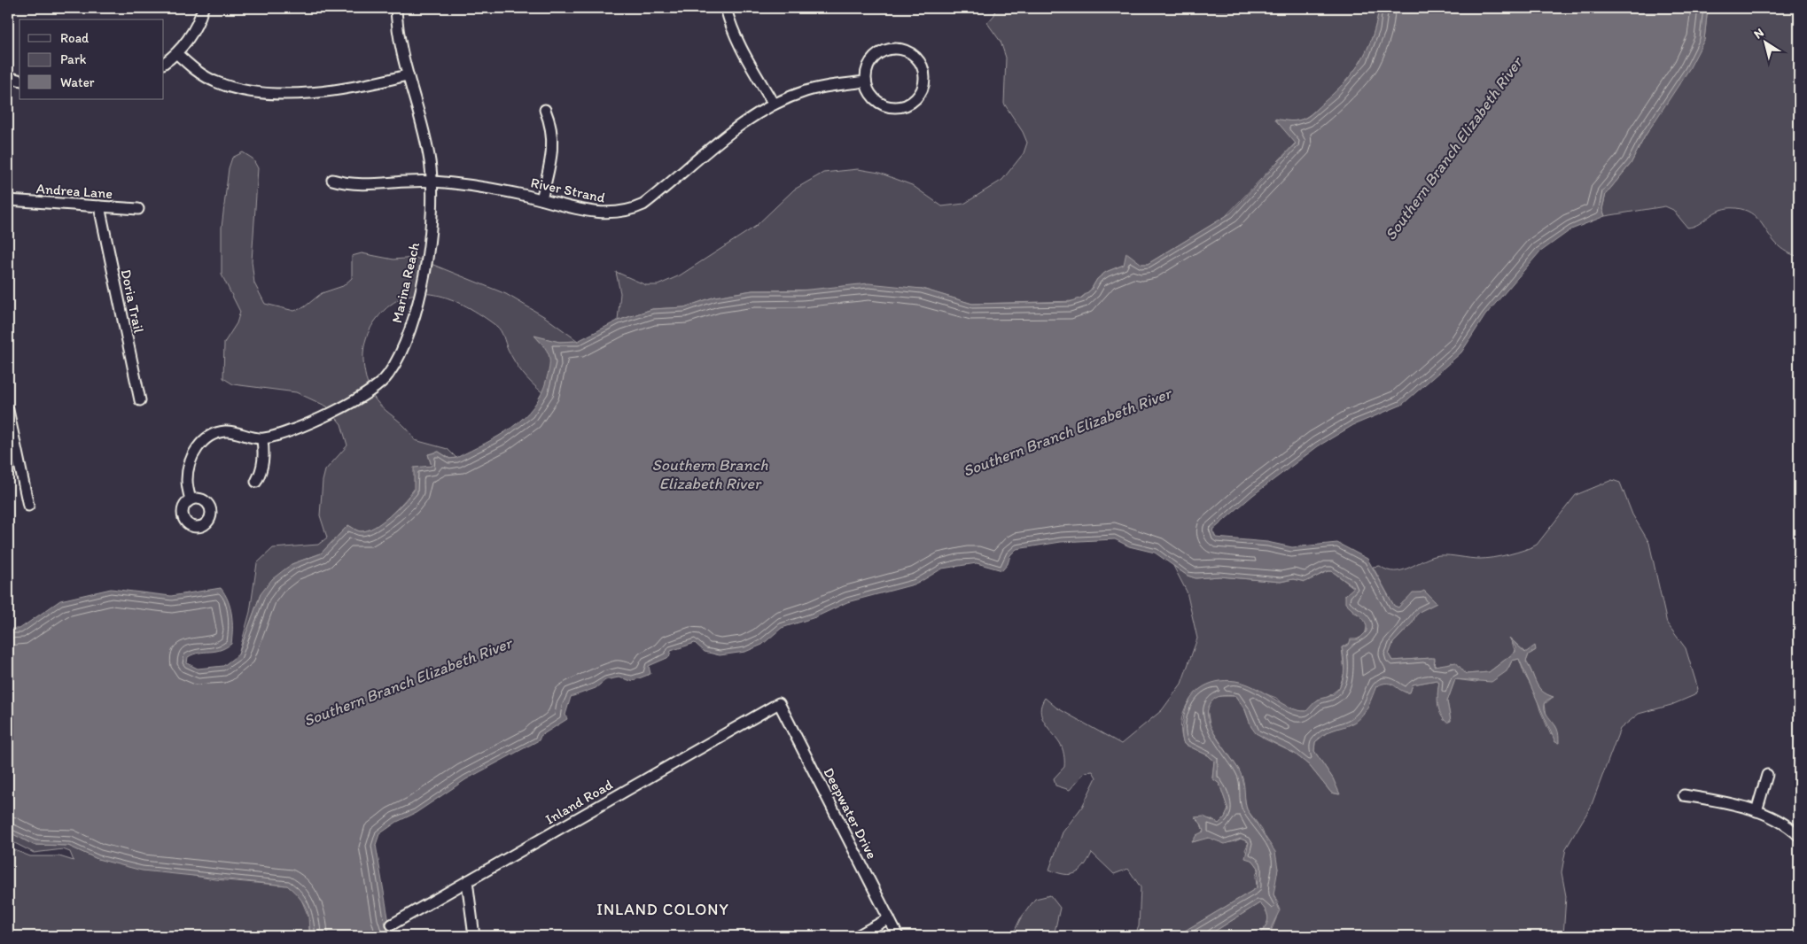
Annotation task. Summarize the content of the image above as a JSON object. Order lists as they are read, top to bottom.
{
  "streets": {
    "street": [
      "River Strand",
      "Andrea Lane",
      "Marina Reach",
      "Doria Trail",
      "Inland Road",
      "Deepwater Drive"
    ]
  },
  "crossings": [
    ["River Strand", "Marina Reach"],
    ["Andrea Lane", "Doria Trail"],
    ["Inland Road", "Deepwater Drive"]
  ],
  "districts": ["INLAND COLONY"],
  "water": ["Southern Branch Elizabeth River"],
  "legend": ["Road", "Park", "Water"],
  "north": "top left"
}
